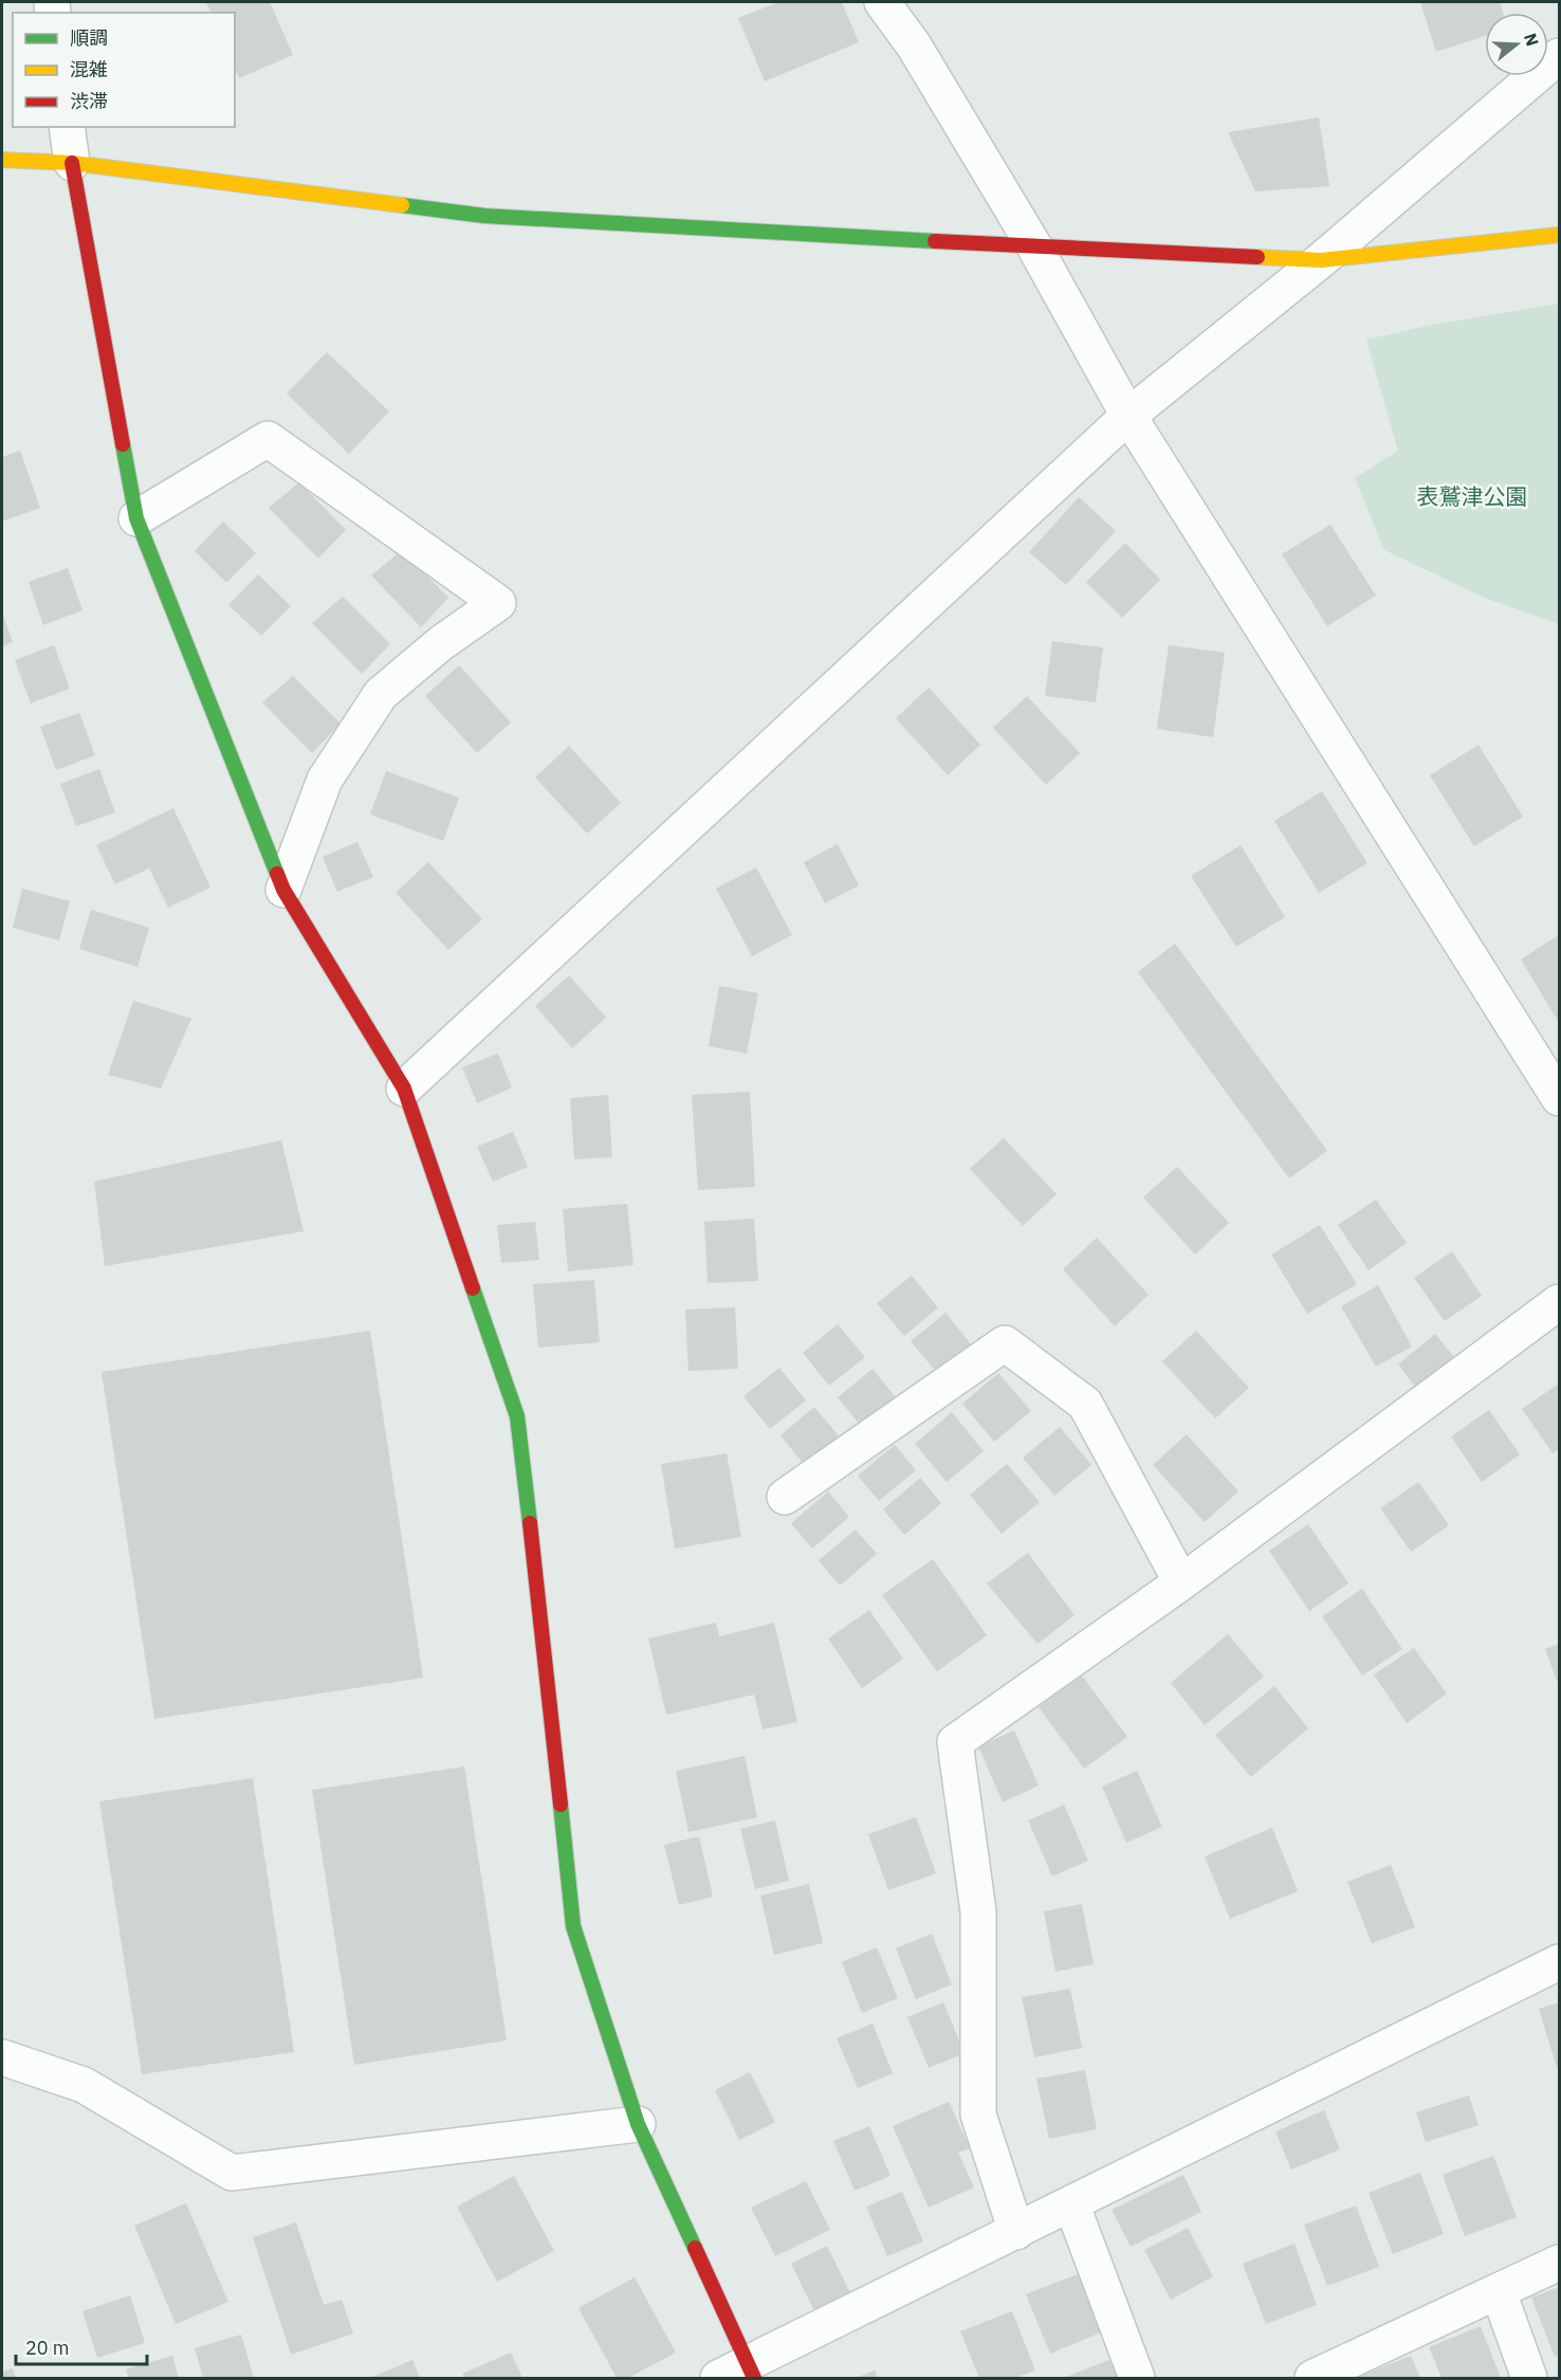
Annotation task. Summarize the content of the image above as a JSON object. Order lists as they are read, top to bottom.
{
  "parks": ["表鷲津公園"],
  "legend": ["順調", "混雑", "渋滞"],
  "scale_bar": "20 m",
  "north": "right"
}
